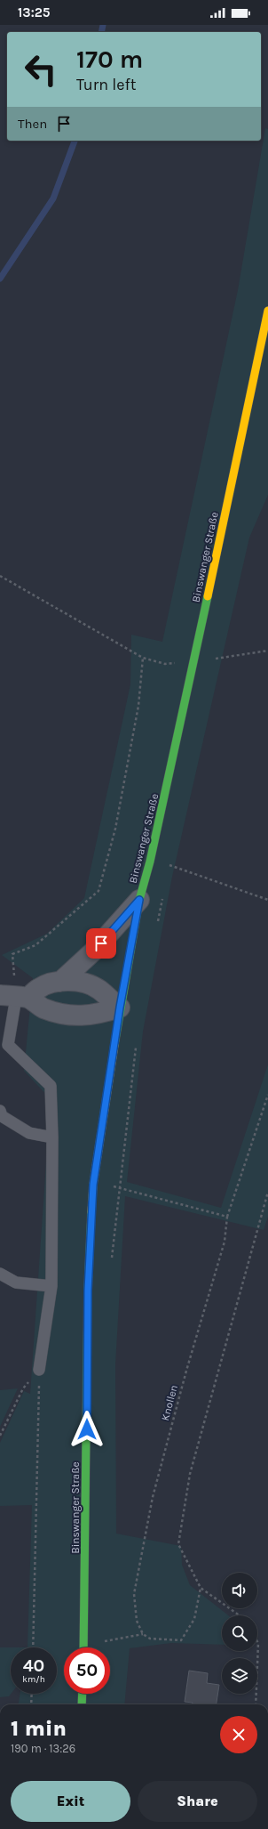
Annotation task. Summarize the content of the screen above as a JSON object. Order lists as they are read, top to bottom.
{
  "streets": {
    "main road": ["Binswanger Straße"],
    "path": ["Knollen"]
  },
  "page": {
    "status": "13:25",
    "turn": ["170 m", "Turn left"],
    "then": "Then",
    "speed": "40 km/h",
    "limit": "50",
    "heading": ["1 min", "190 m · 13:26"],
    "buttons": ["Exit", "Share"]
  }
}
